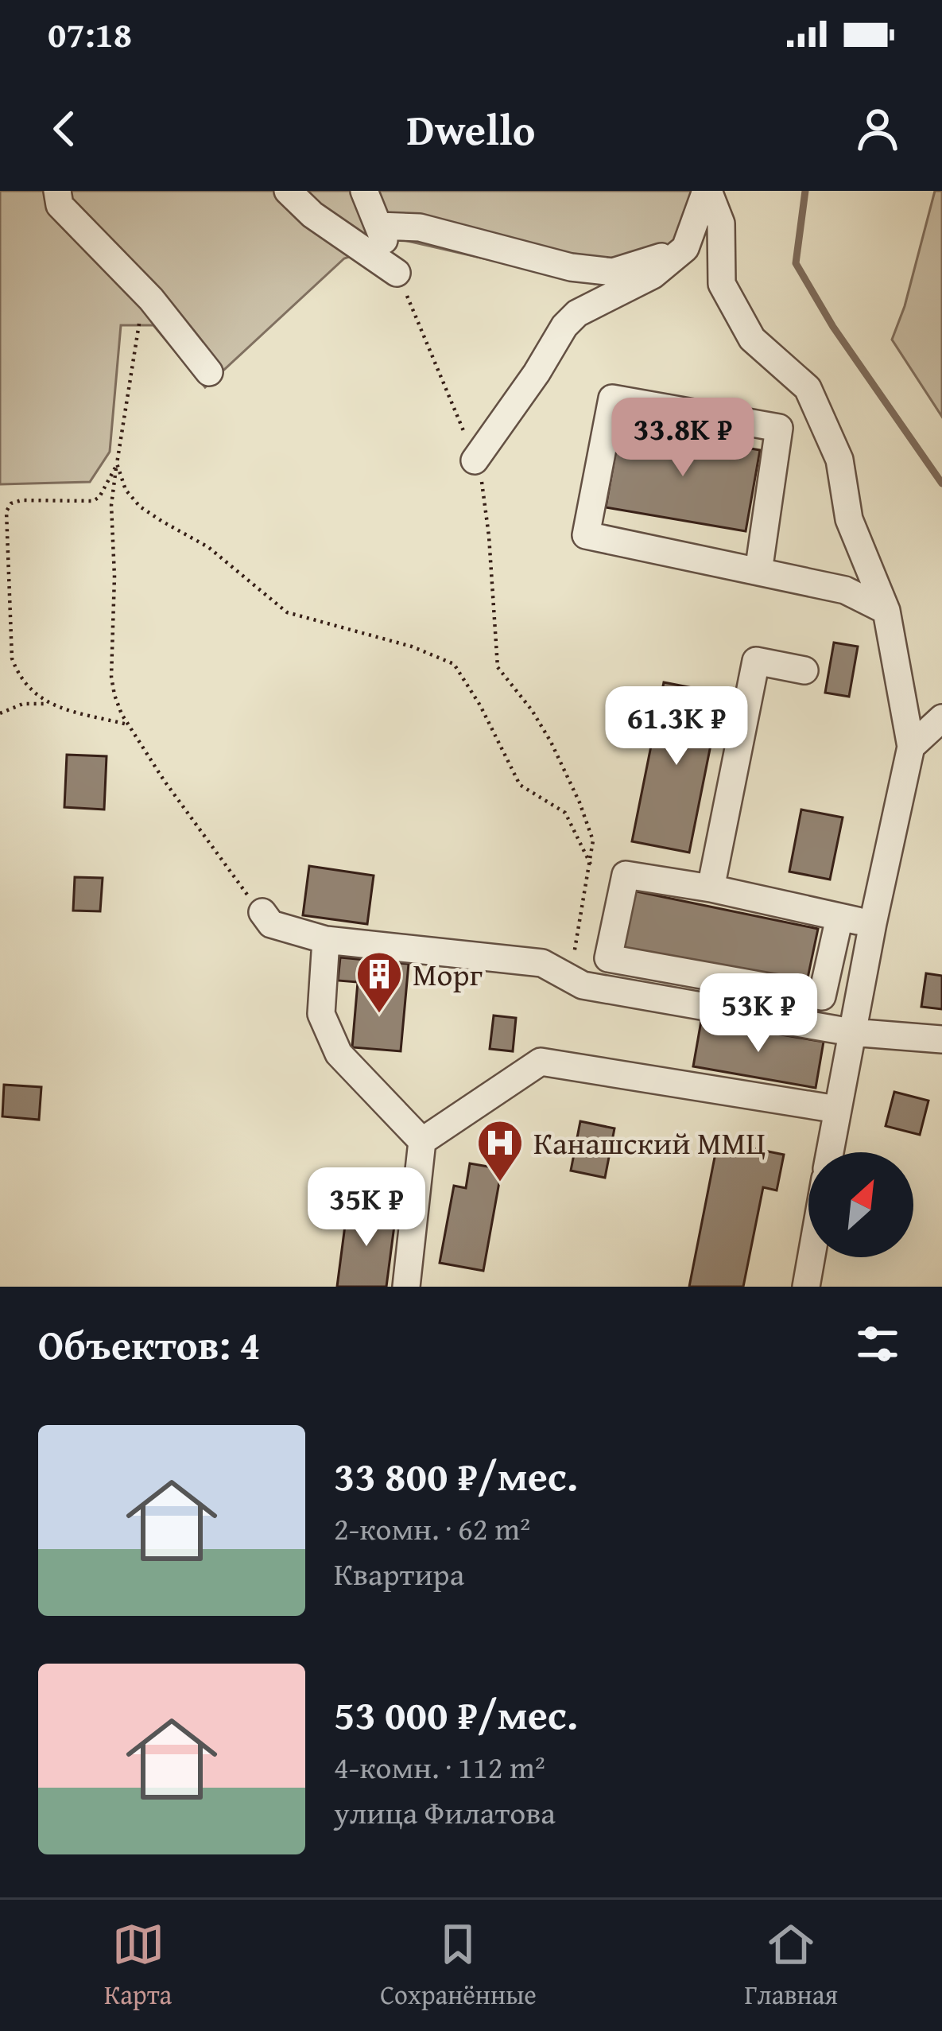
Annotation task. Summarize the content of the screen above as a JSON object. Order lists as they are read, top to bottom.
{
  "places": {
    "building": ["Морг"],
    "hospital": ["Канашский ММЦ"]
  },
  "north": "top right",
  "page": {
    "status": "07:18",
    "header": "Dwello",
    "price": [
      "33.8K ₽",
      "61.3K ₽",
      "53K ₽",
      "35K ₽"
    ],
    "heading": "Объектов: 4",
    "list": [
      {
        "name": "33 800 ₽/мес.",
        "note": "2-комн. · 62 m² · Квартира"
      },
      {
        "name": "53 000 ₽/мес.",
        "note": "4-комн. · 112 m² · улица Филатова"
      }
    ],
    "tabs": ["Карта", "Сохранённые", "Главная"]
  }
}
